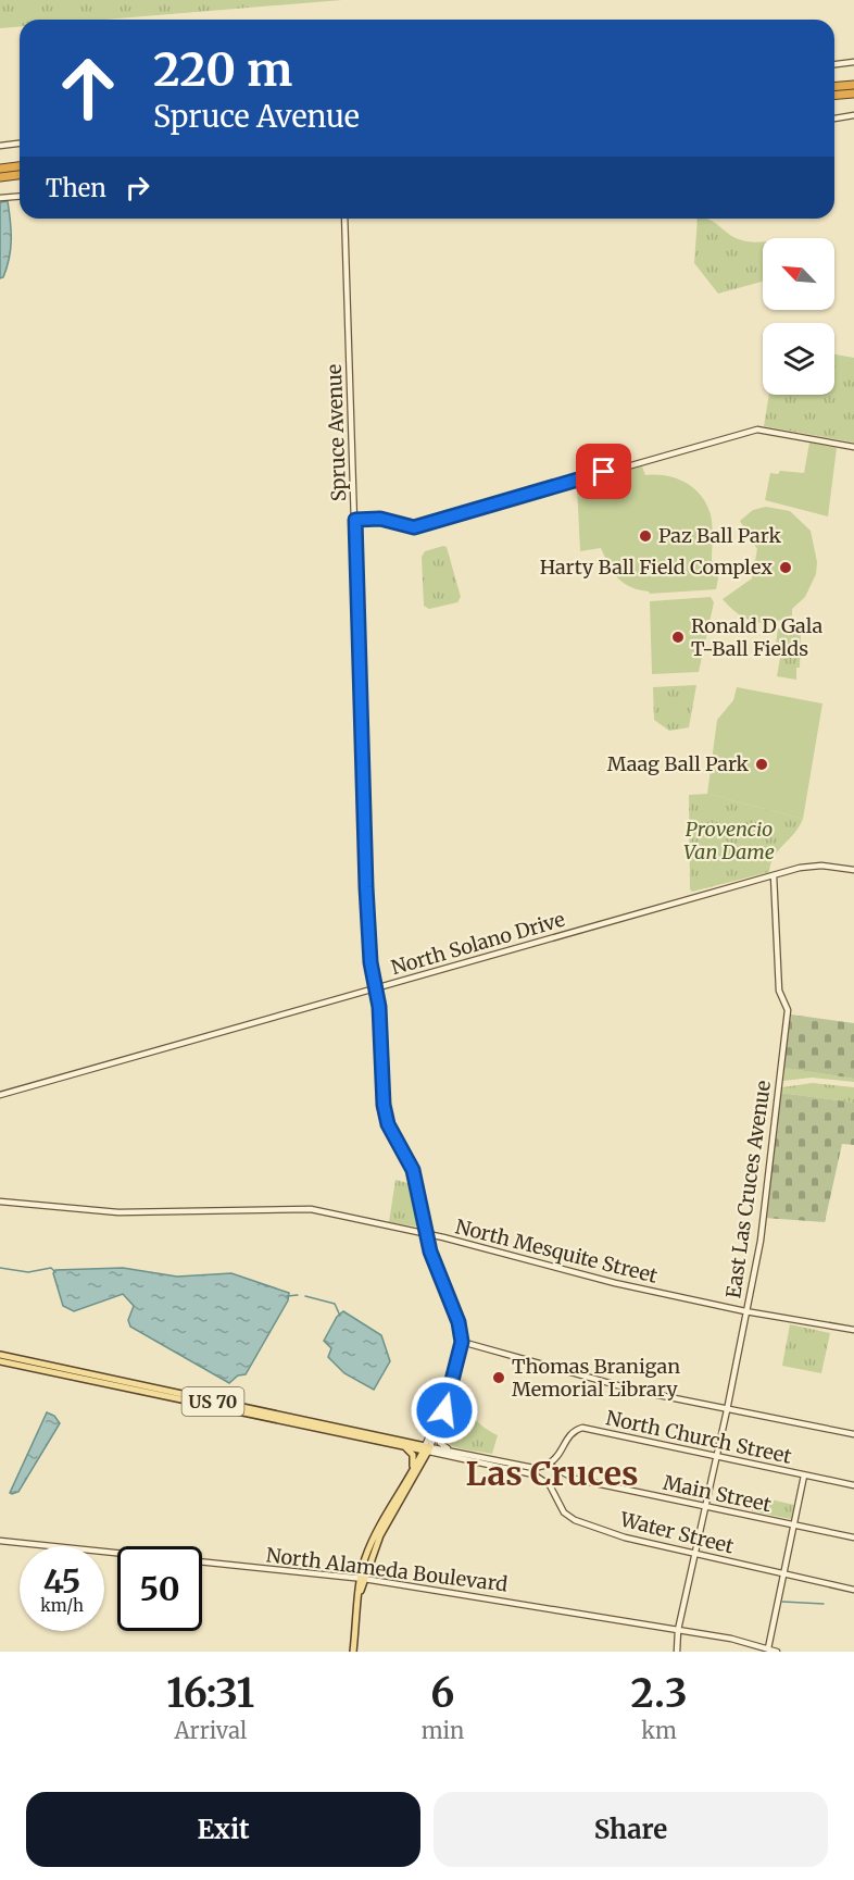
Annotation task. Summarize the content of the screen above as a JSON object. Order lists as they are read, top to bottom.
{
  "streets": {
    "main road": ["US 70"],
    "street": [
      "Spruce Avenue",
      "North Solano Drive",
      "East Las Cruces Avenue",
      "North Mesquite Street",
      "North Church Street",
      "Main Street",
      "Water Street",
      "North Alameda Boulevard"
    ]
  },
  "crossings": [
    ["Spruce Avenue", "North Solano Drive"],
    ["Spruce Avenue", "North Mesquite Street"],
    ["North Solano Drive", "East Las Cruces Avenue"],
    ["East Las Cruces Avenue", "North Mesquite Street"],
    ["East Las Cruces Avenue", "North Church Street"],
    ["East Las Cruces Avenue", "Main Street"],
    ["East Las Cruces Avenue", "Water Street"],
    ["East Las Cruces Avenue", "North Alameda Boulevard"],
    ["US 70", "Main Street"],
    ["North Church Street", "Main Street"]
  ],
  "districts": ["Las Cruces"],
  "parks": ["Provencio Van Dame"],
  "places": [
    "Paz Ball Park",
    "Harty Ball Field Complex",
    "Ronald D Gala T-Ball Fields",
    "Maag Ball Park",
    "Thomas Branigan Memorial Library"
  ],
  "north": "top left",
  "page": {
    "turn": ["220 m", "Spruce Avenue"],
    "then": "Then",
    "speed": "45 km/h",
    "limit": "50",
    "eta": [
      "16:31",
      "Arrival",
      "6",
      "min",
      "2.3",
      "km"
    ],
    "buttons": ["Exit", "Share"]
  }
}
